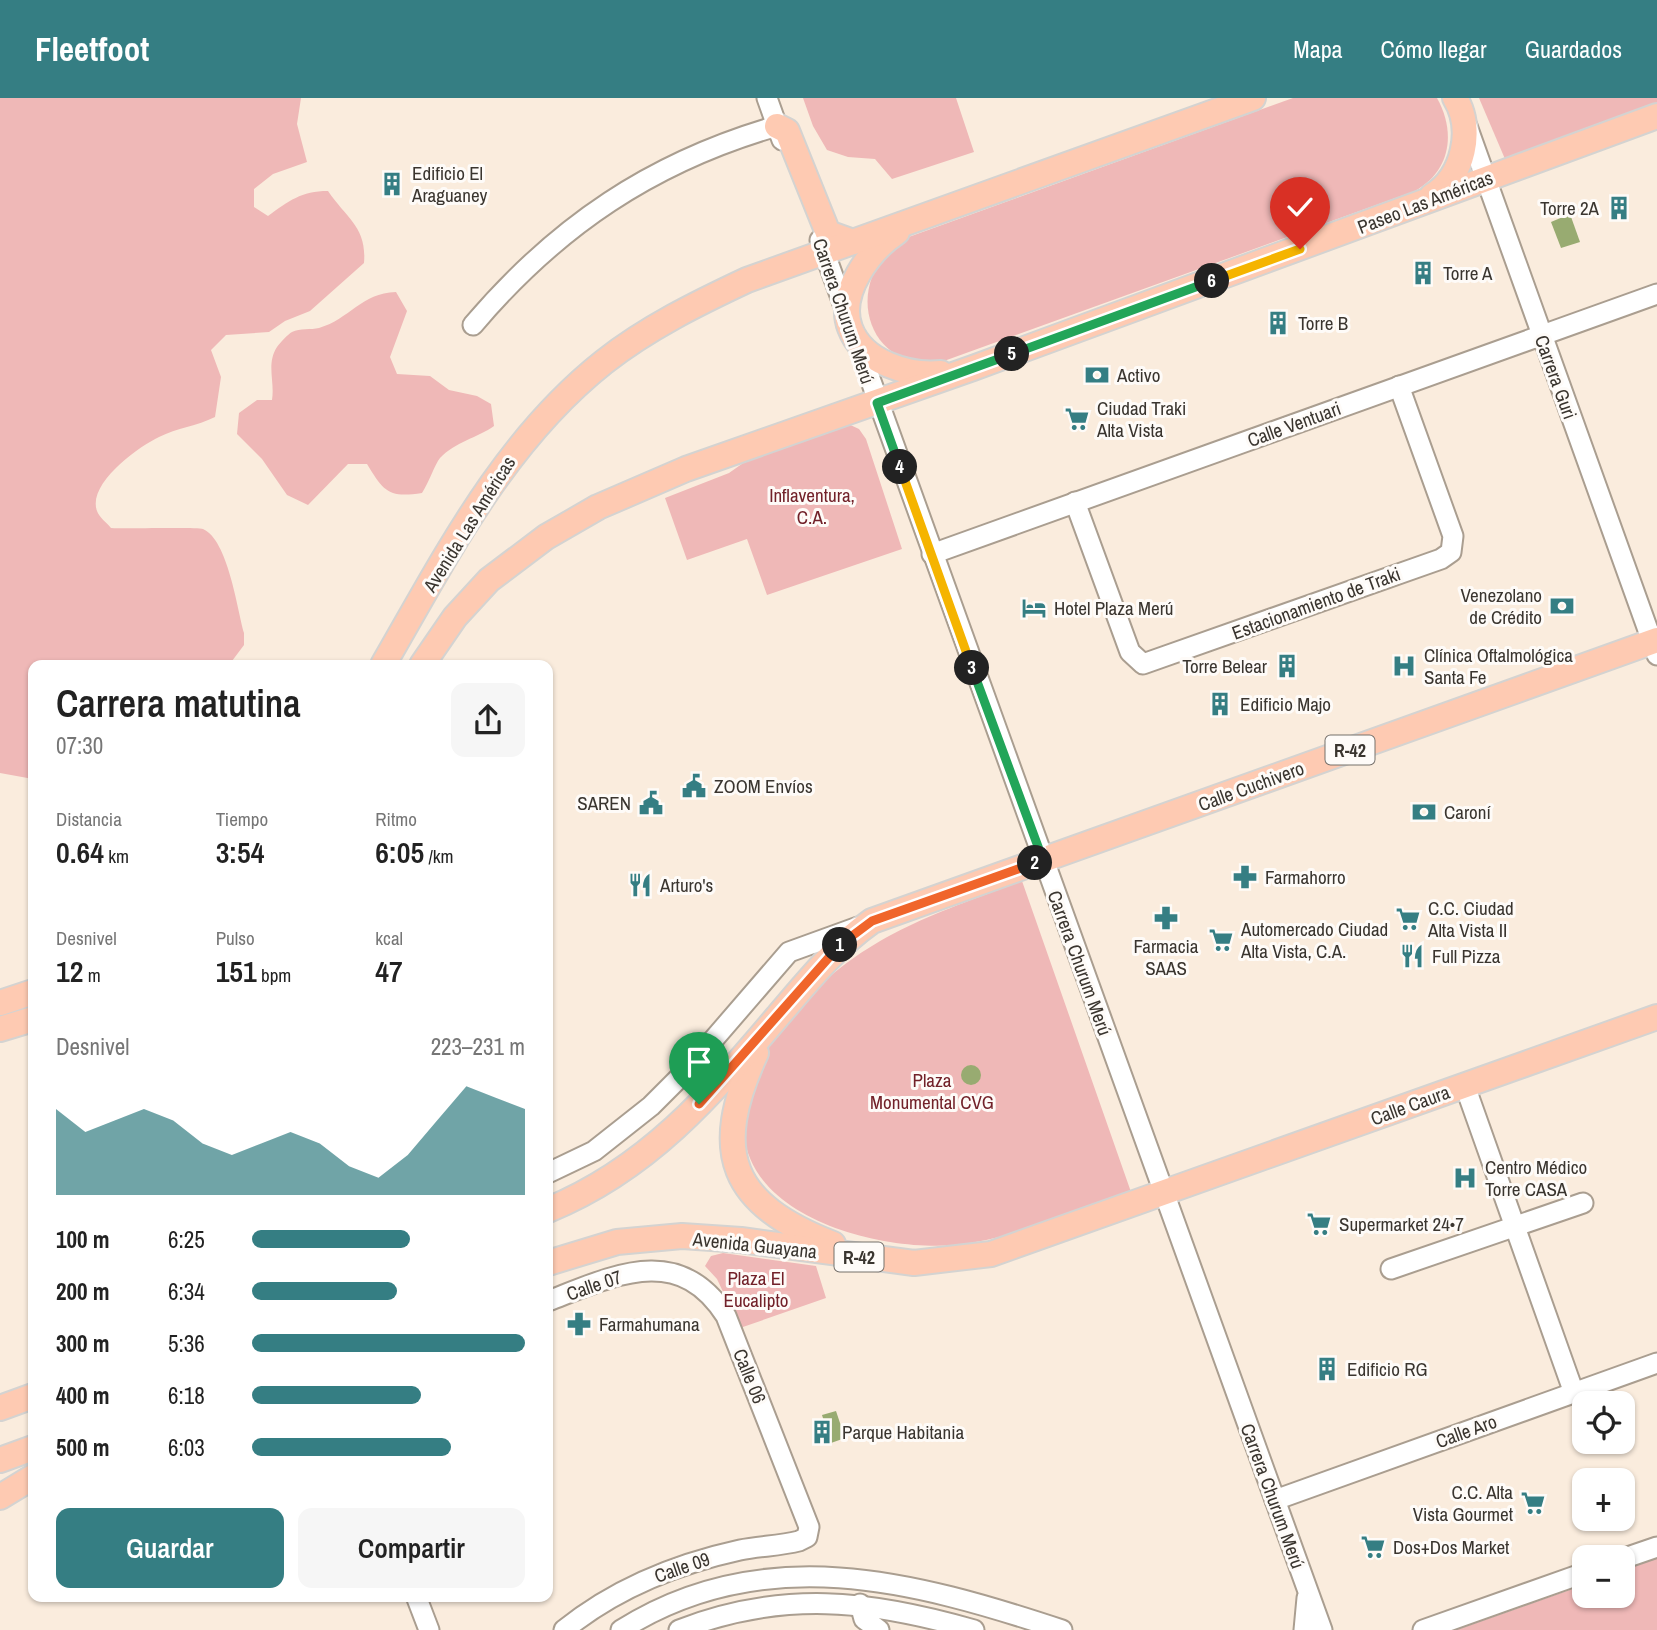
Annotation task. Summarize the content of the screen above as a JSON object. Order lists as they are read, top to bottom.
{
  "streets": {
    "main road": [
      "Paseo Las Américas",
      "Avenida Las Américas",
      "R-42",
      "Calle Cuchivero",
      "Calle Caura",
      "Avenida Guayana"
    ],
    "street": [
      "Carrera Churum Merú",
      "Carrera Guri",
      "Calle Ventuari",
      "Estacionamiento de Traki",
      "Calle 07",
      "Calle 06",
      "Calle Aro",
      "Calle 09"
    ]
  },
  "crossings": [
    ["Paseo Las Américas", "Carrera Churum Merú"],
    ["Paseo Las Américas", "Carrera Guri"],
    ["Paseo Las Américas", "Avenida Las Américas"],
    ["Carrera Churum Merú", "Calle Ventuari"],
    ["Carrera Churum Merú", "Avenida Las Américas"],
    ["Carrera Churum Merú", "R-42"],
    ["Carrera Churum Merú", "Calle Cuchivero"],
    ["Carrera Churum Merú", "Calle Caura"],
    ["Carrera Churum Merú", "Avenida Guayana"],
    ["Carrera Churum Merú", "Calle Aro"],
    ["Carrera Guri", "Calle Ventuari"],
    ["Carrera Guri", "Calle Cuchivero"],
    ["Calle Ventuari", "Estacionamiento de Traki"],
    ["R-42", "Calle Cuchivero"],
    ["Calle Caura", "Avenida Guayana"],
    ["Calle 07", "Calle 06"],
    ["Calle 06", "Calle 09"]
  ],
  "parks": ["Inflaventura, C.A.", "Plaza Monumental CVG", "Plaza El Eucalipto"],
  "places": {
    "building": [
      "Edificio El Araguaney",
      "Torre 2A",
      "Torre A",
      "Torre B",
      "Torre Belear",
      "Edificio Majo",
      "Edificio RG",
      "Parque Habitania"
    ],
    "bank": ["Activo", "Venezolano de Crédito", "Caroní"],
    "supermarket": [
      "Ciudad Traki Alta Vista",
      "C.C. Ciudad Alta Vista II",
      "Automercado Ciudad Alta Vista, C.A.",
      "Supermarket 24•7",
      "C.C. Alta Vista Gourmet",
      "Dos+Dos Market"
    ],
    "hotel": ["Hotel Plaza Merú"],
    "hospital": ["Clínica Oftalmológica Santa Fe", "Centro Médico Torre CASA"],
    "public building": ["ZOOM Envíos", "SAREN"],
    "pharmacy": ["Farmahorro", "Farmacia SAAS", "Farmahumana"],
    "restaurant": ["Arturo's", "Full Pizza"]
  },
  "page": {
    "header": "Fleetfoot",
    "nav": ["Mapa", "Cómo llegar", "Guardados"],
    "pins": [
      "6",
      "5",
      "4",
      "3",
      "2",
      "1"
    ],
    "heading": ["Carrera matutina", "07:30"],
    "stats": [
      ["Distancia", "0.64 km"],
      ["Tiempo", "3:54"],
      ["Ritmo", "6:05 /km"],
      ["Desnivel", "12 m"],
      ["Pulso", "151 bpm"],
      ["kcal", "47"]
    ],
    "chart": ["Desnivel", "223–231 m"],
    "list": [
      {
        "name": "100 m",
        "note": "6:25"
      },
      {
        "name": "200 m",
        "note": "6:34"
      },
      {
        "name": "300 m",
        "note": "5:36"
      },
      {
        "name": "400 m",
        "note": "6:18"
      },
      {
        "name": "500 m",
        "note": "6:03"
      }
    ],
    "map_buttons": ["+", "−"],
    "buttons": ["Guardar", "Compartir"]
  }
}
